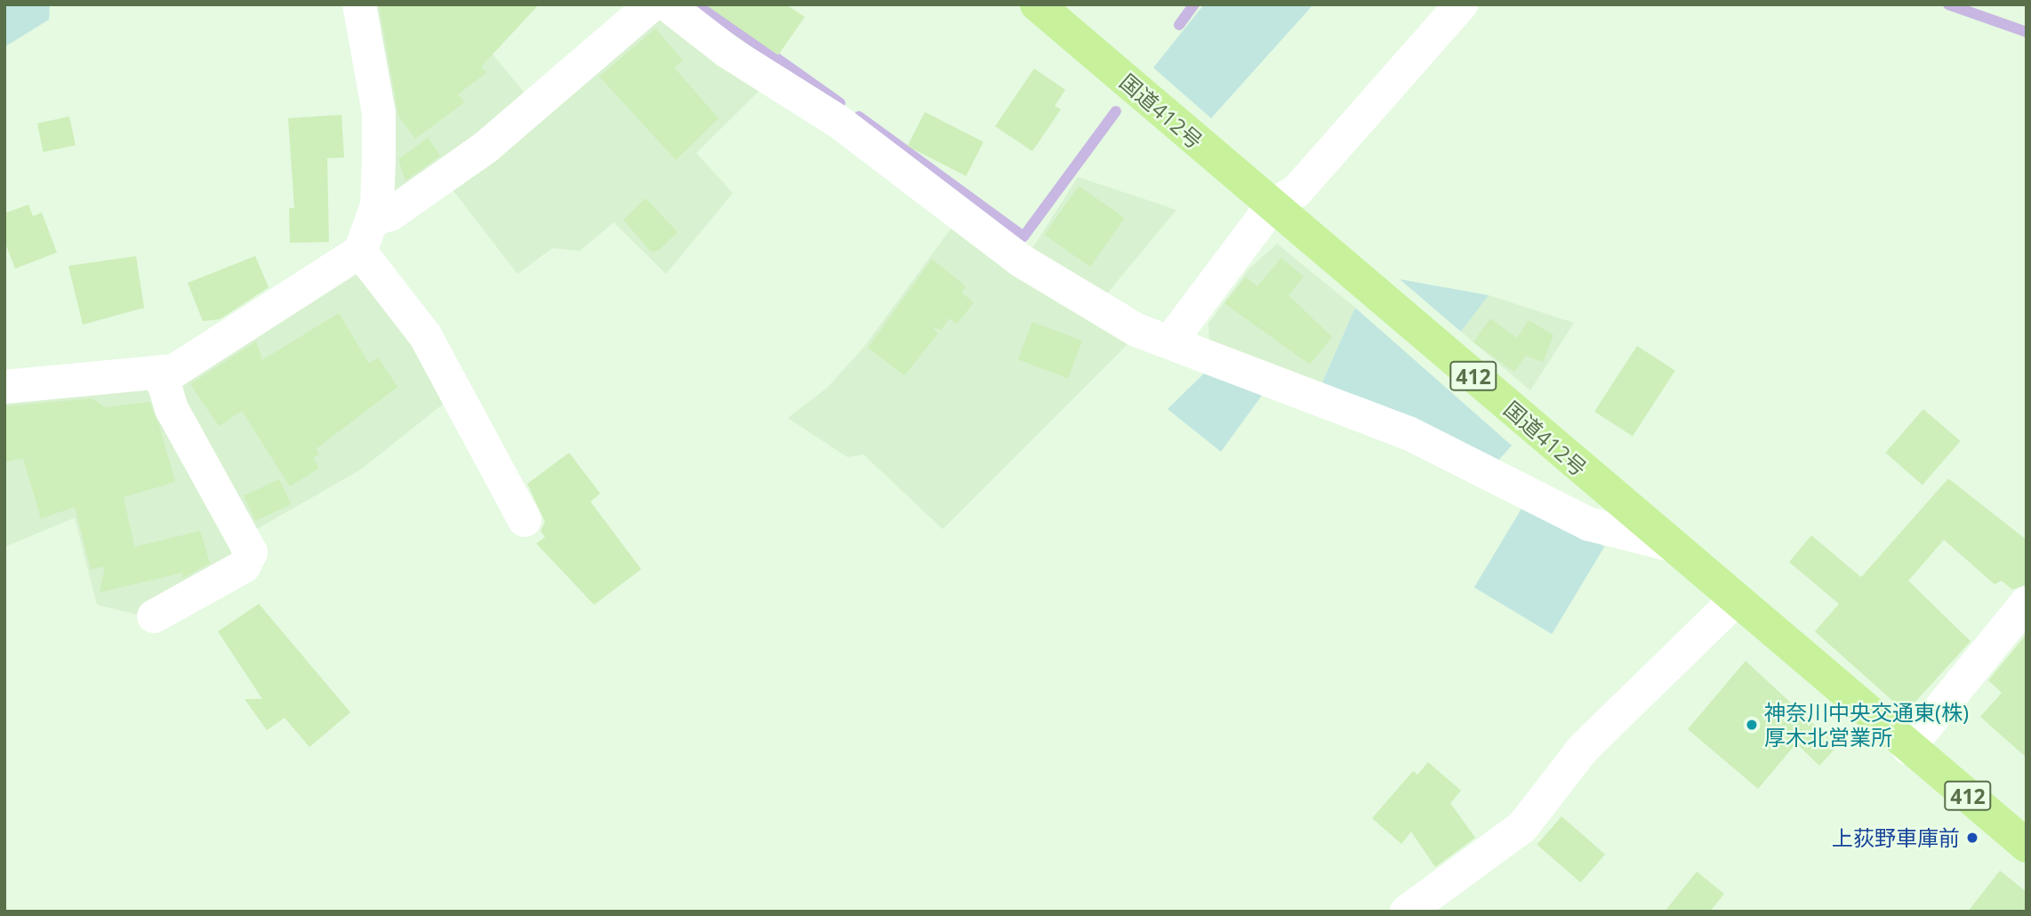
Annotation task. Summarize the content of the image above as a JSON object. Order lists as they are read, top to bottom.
{
  "streets": {
    "highway": ["国道412号", "412"]
  },
  "places": ["神奈川中央交通東(株) 厚木北営業所", "上荻野車庫前"]
}
